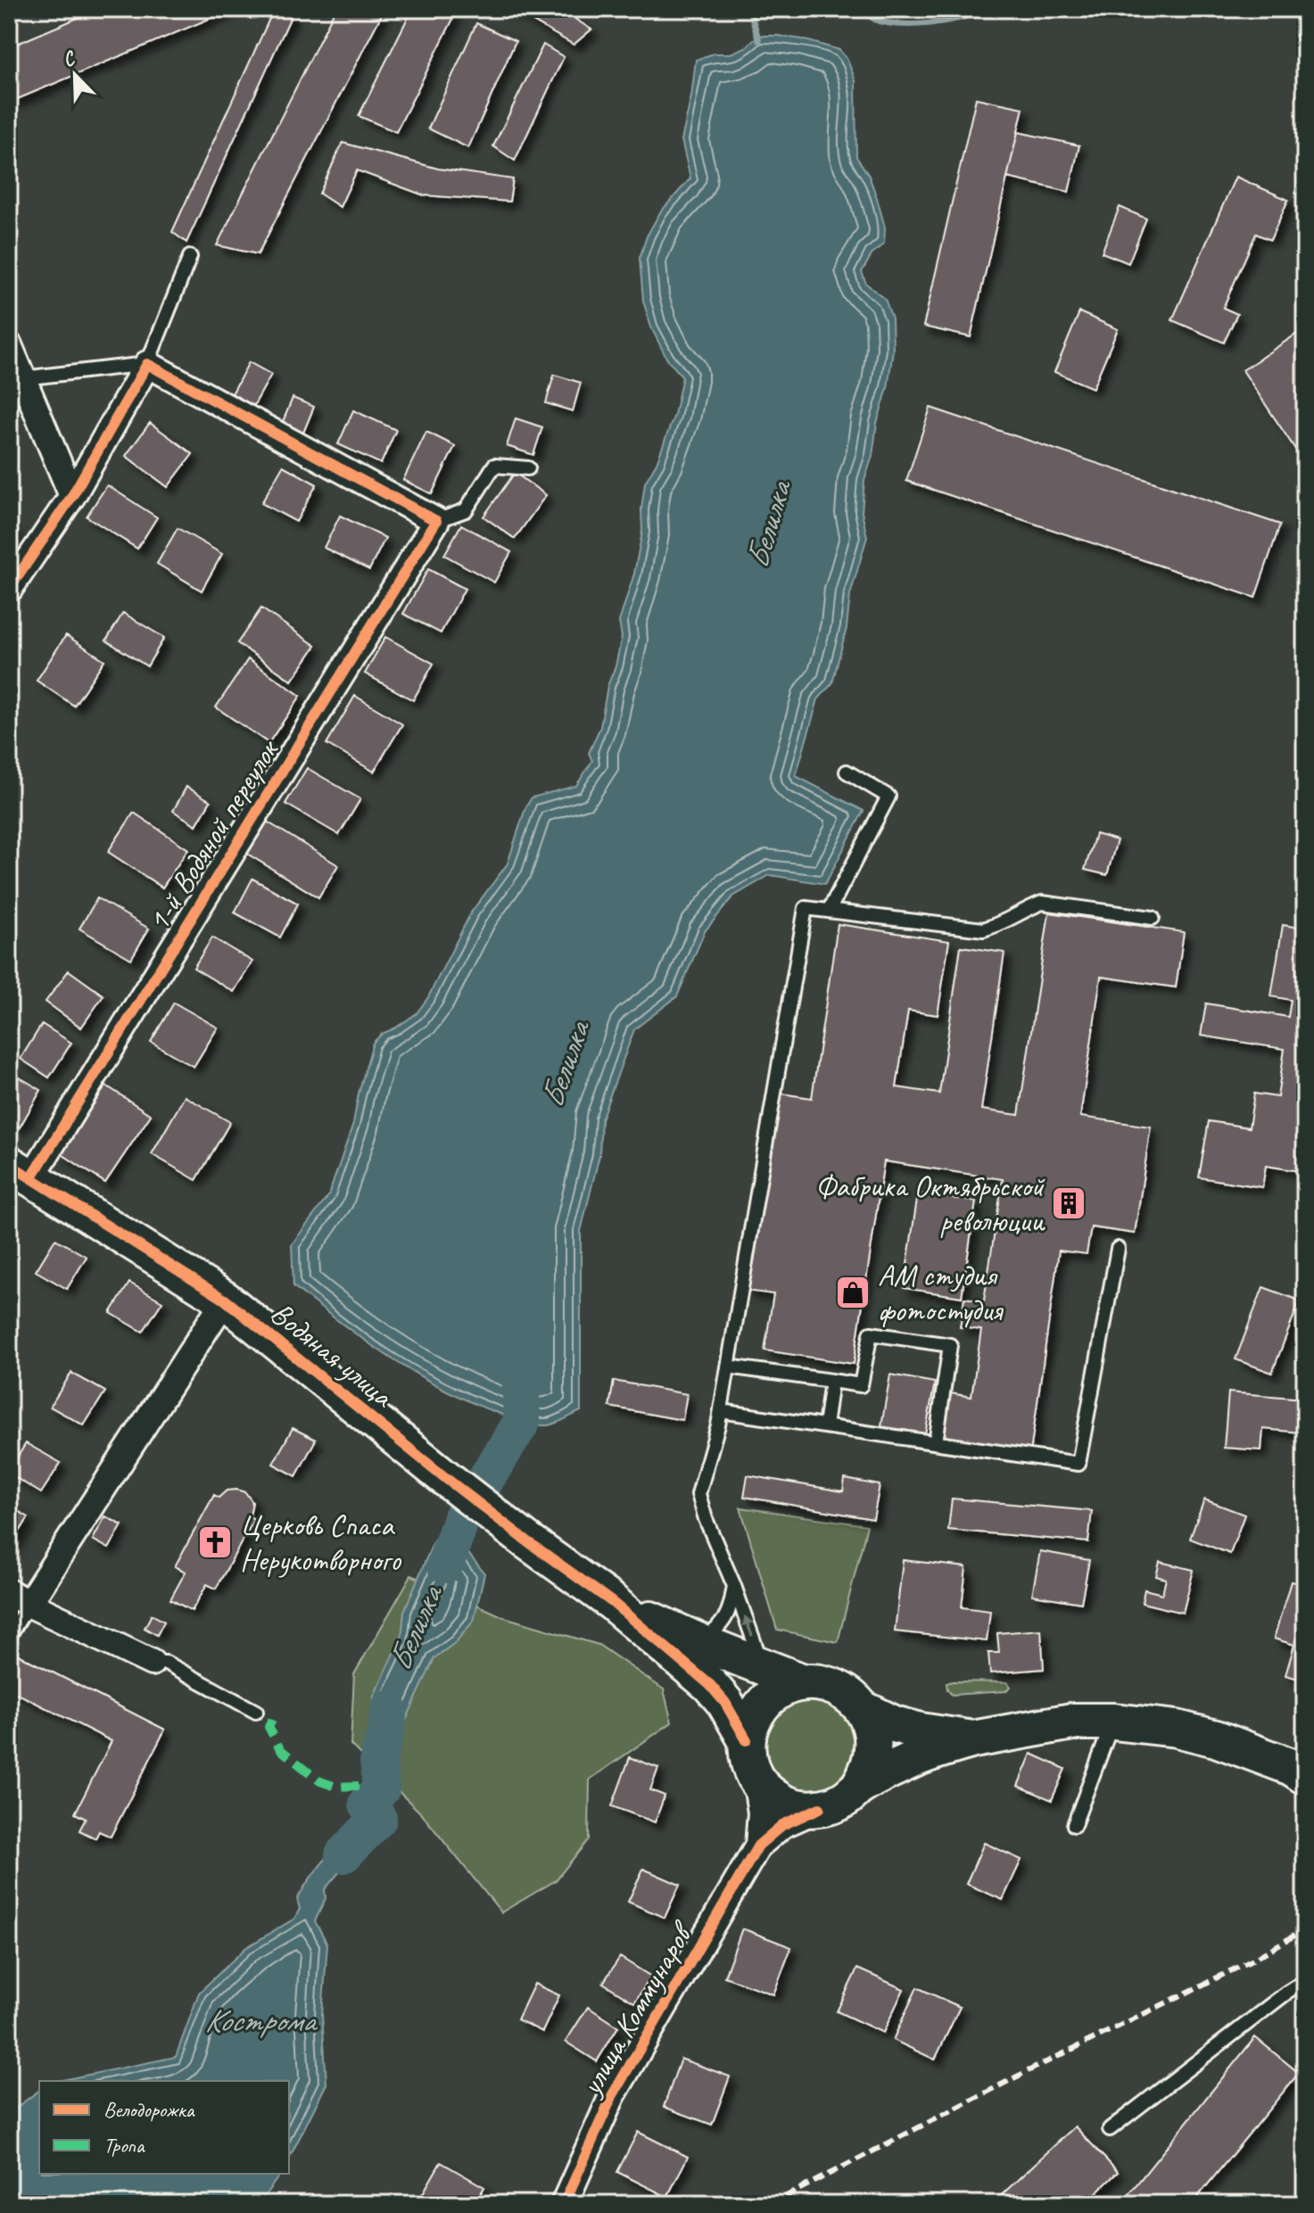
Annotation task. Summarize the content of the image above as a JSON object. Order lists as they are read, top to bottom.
{
  "streets": {
    "street": ["1-й Водяной переулок", "Водяная улица", "улица Коммунаров"]
  },
  "crossings": [
    ["1-й Водяной переулок", "Водяная улица"]
  ],
  "water": ["Белилка", "Кострома"],
  "places": {
    "building": ["Фабрика Октябрьской революции"],
    "shop": ["АМ студия фотостудия"],
    "church": ["Церковь Спаса Нерукотворного"]
  },
  "legend": ["Велодорожка", "Тропа"],
  "north": "top left"
}
